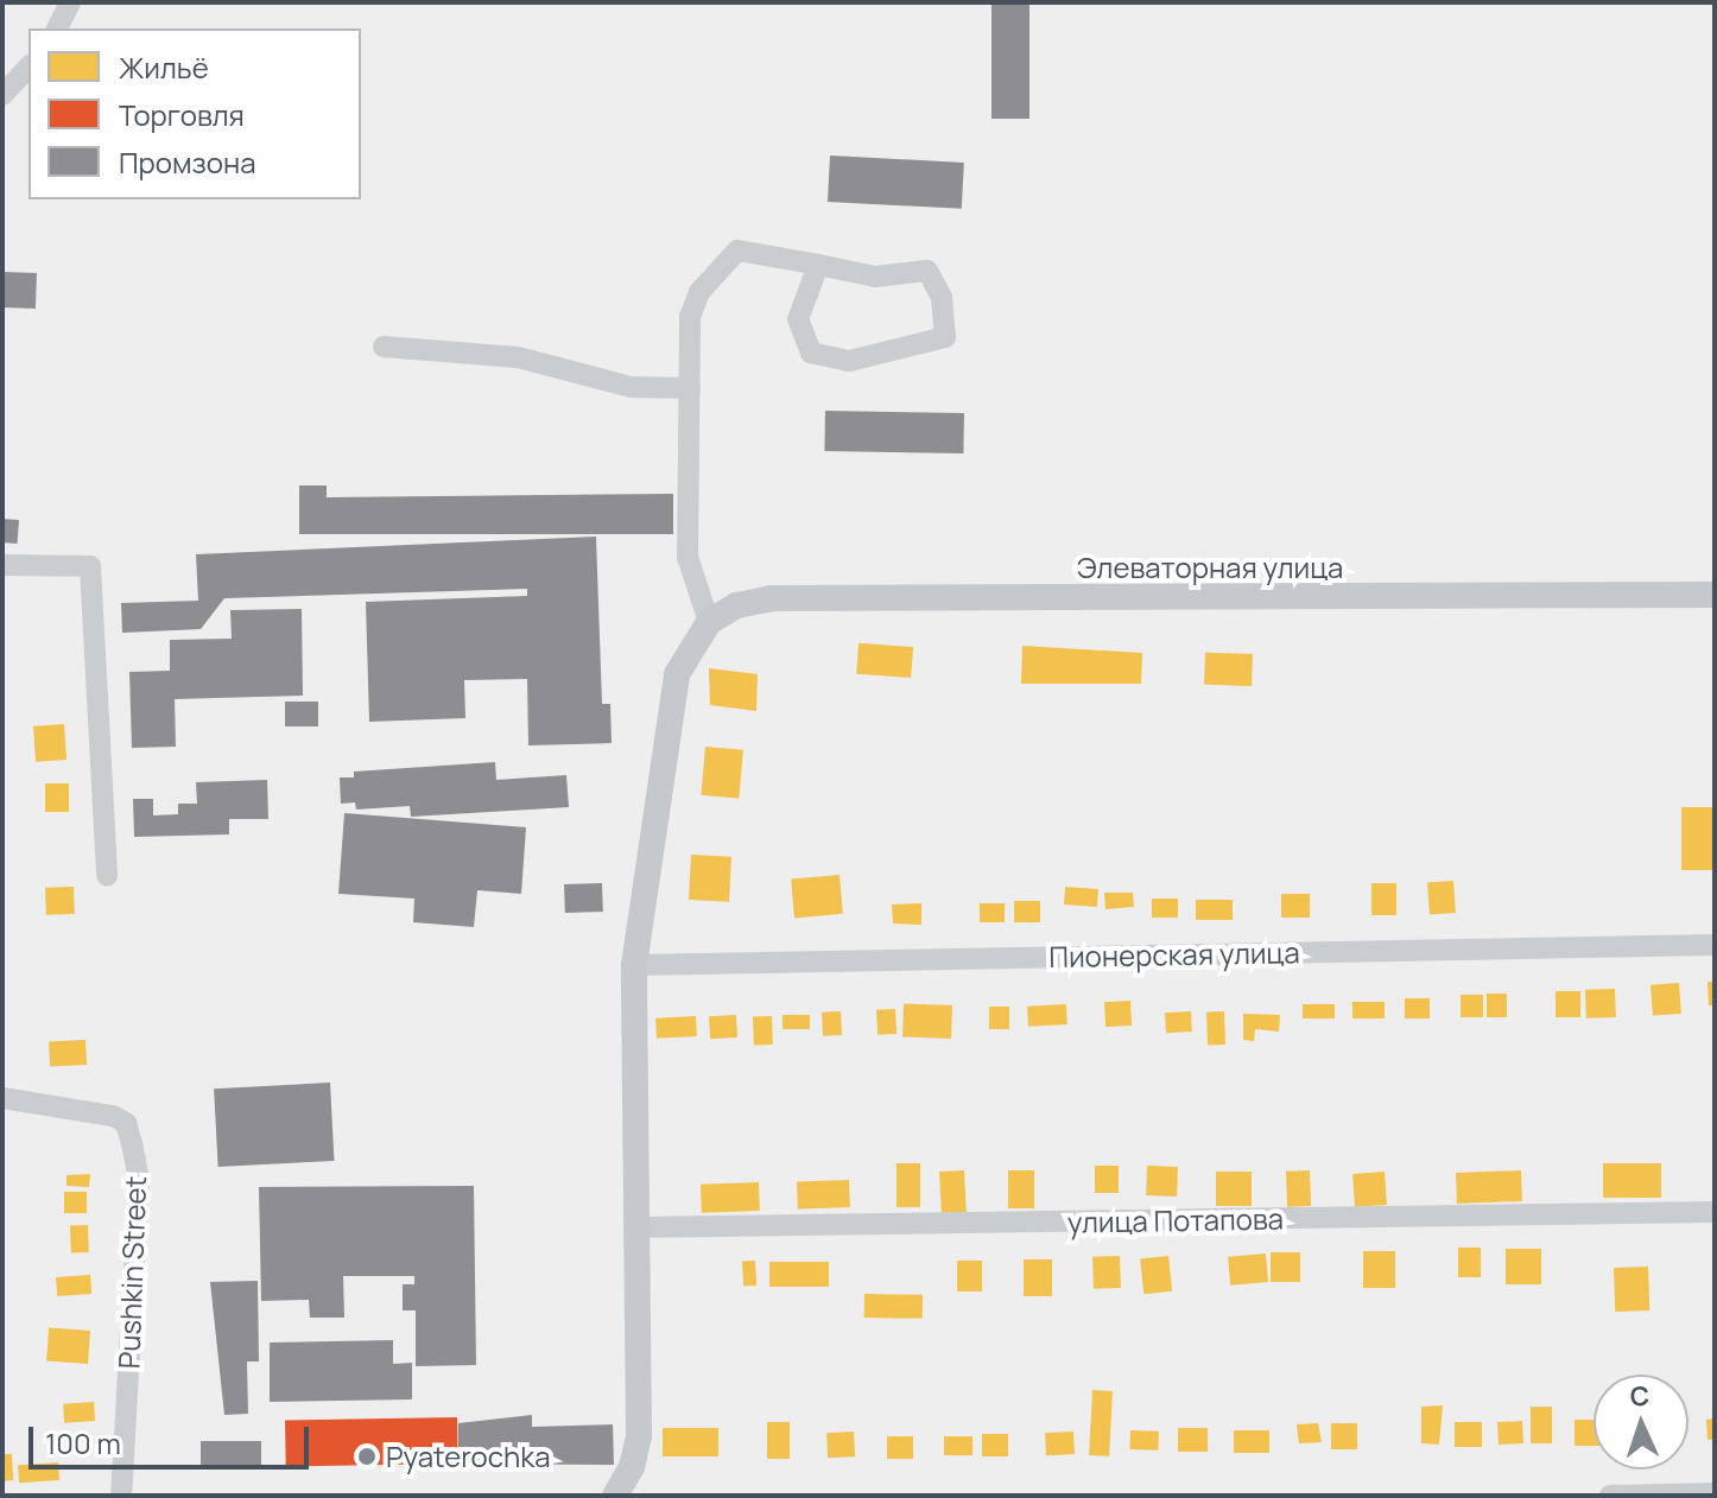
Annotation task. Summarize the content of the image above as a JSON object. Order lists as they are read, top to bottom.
{
  "streets": {
    "main road": ["Элеваторная улица"],
    "street": ["Пионерская улица", "улица Потапова", "Pushkin Street"]
  },
  "places": ["Pyaterochka"],
  "legend": ["Жильё", "Торговля", "Промзона"],
  "scale_bar": "100 m",
  "north": "top"
}
